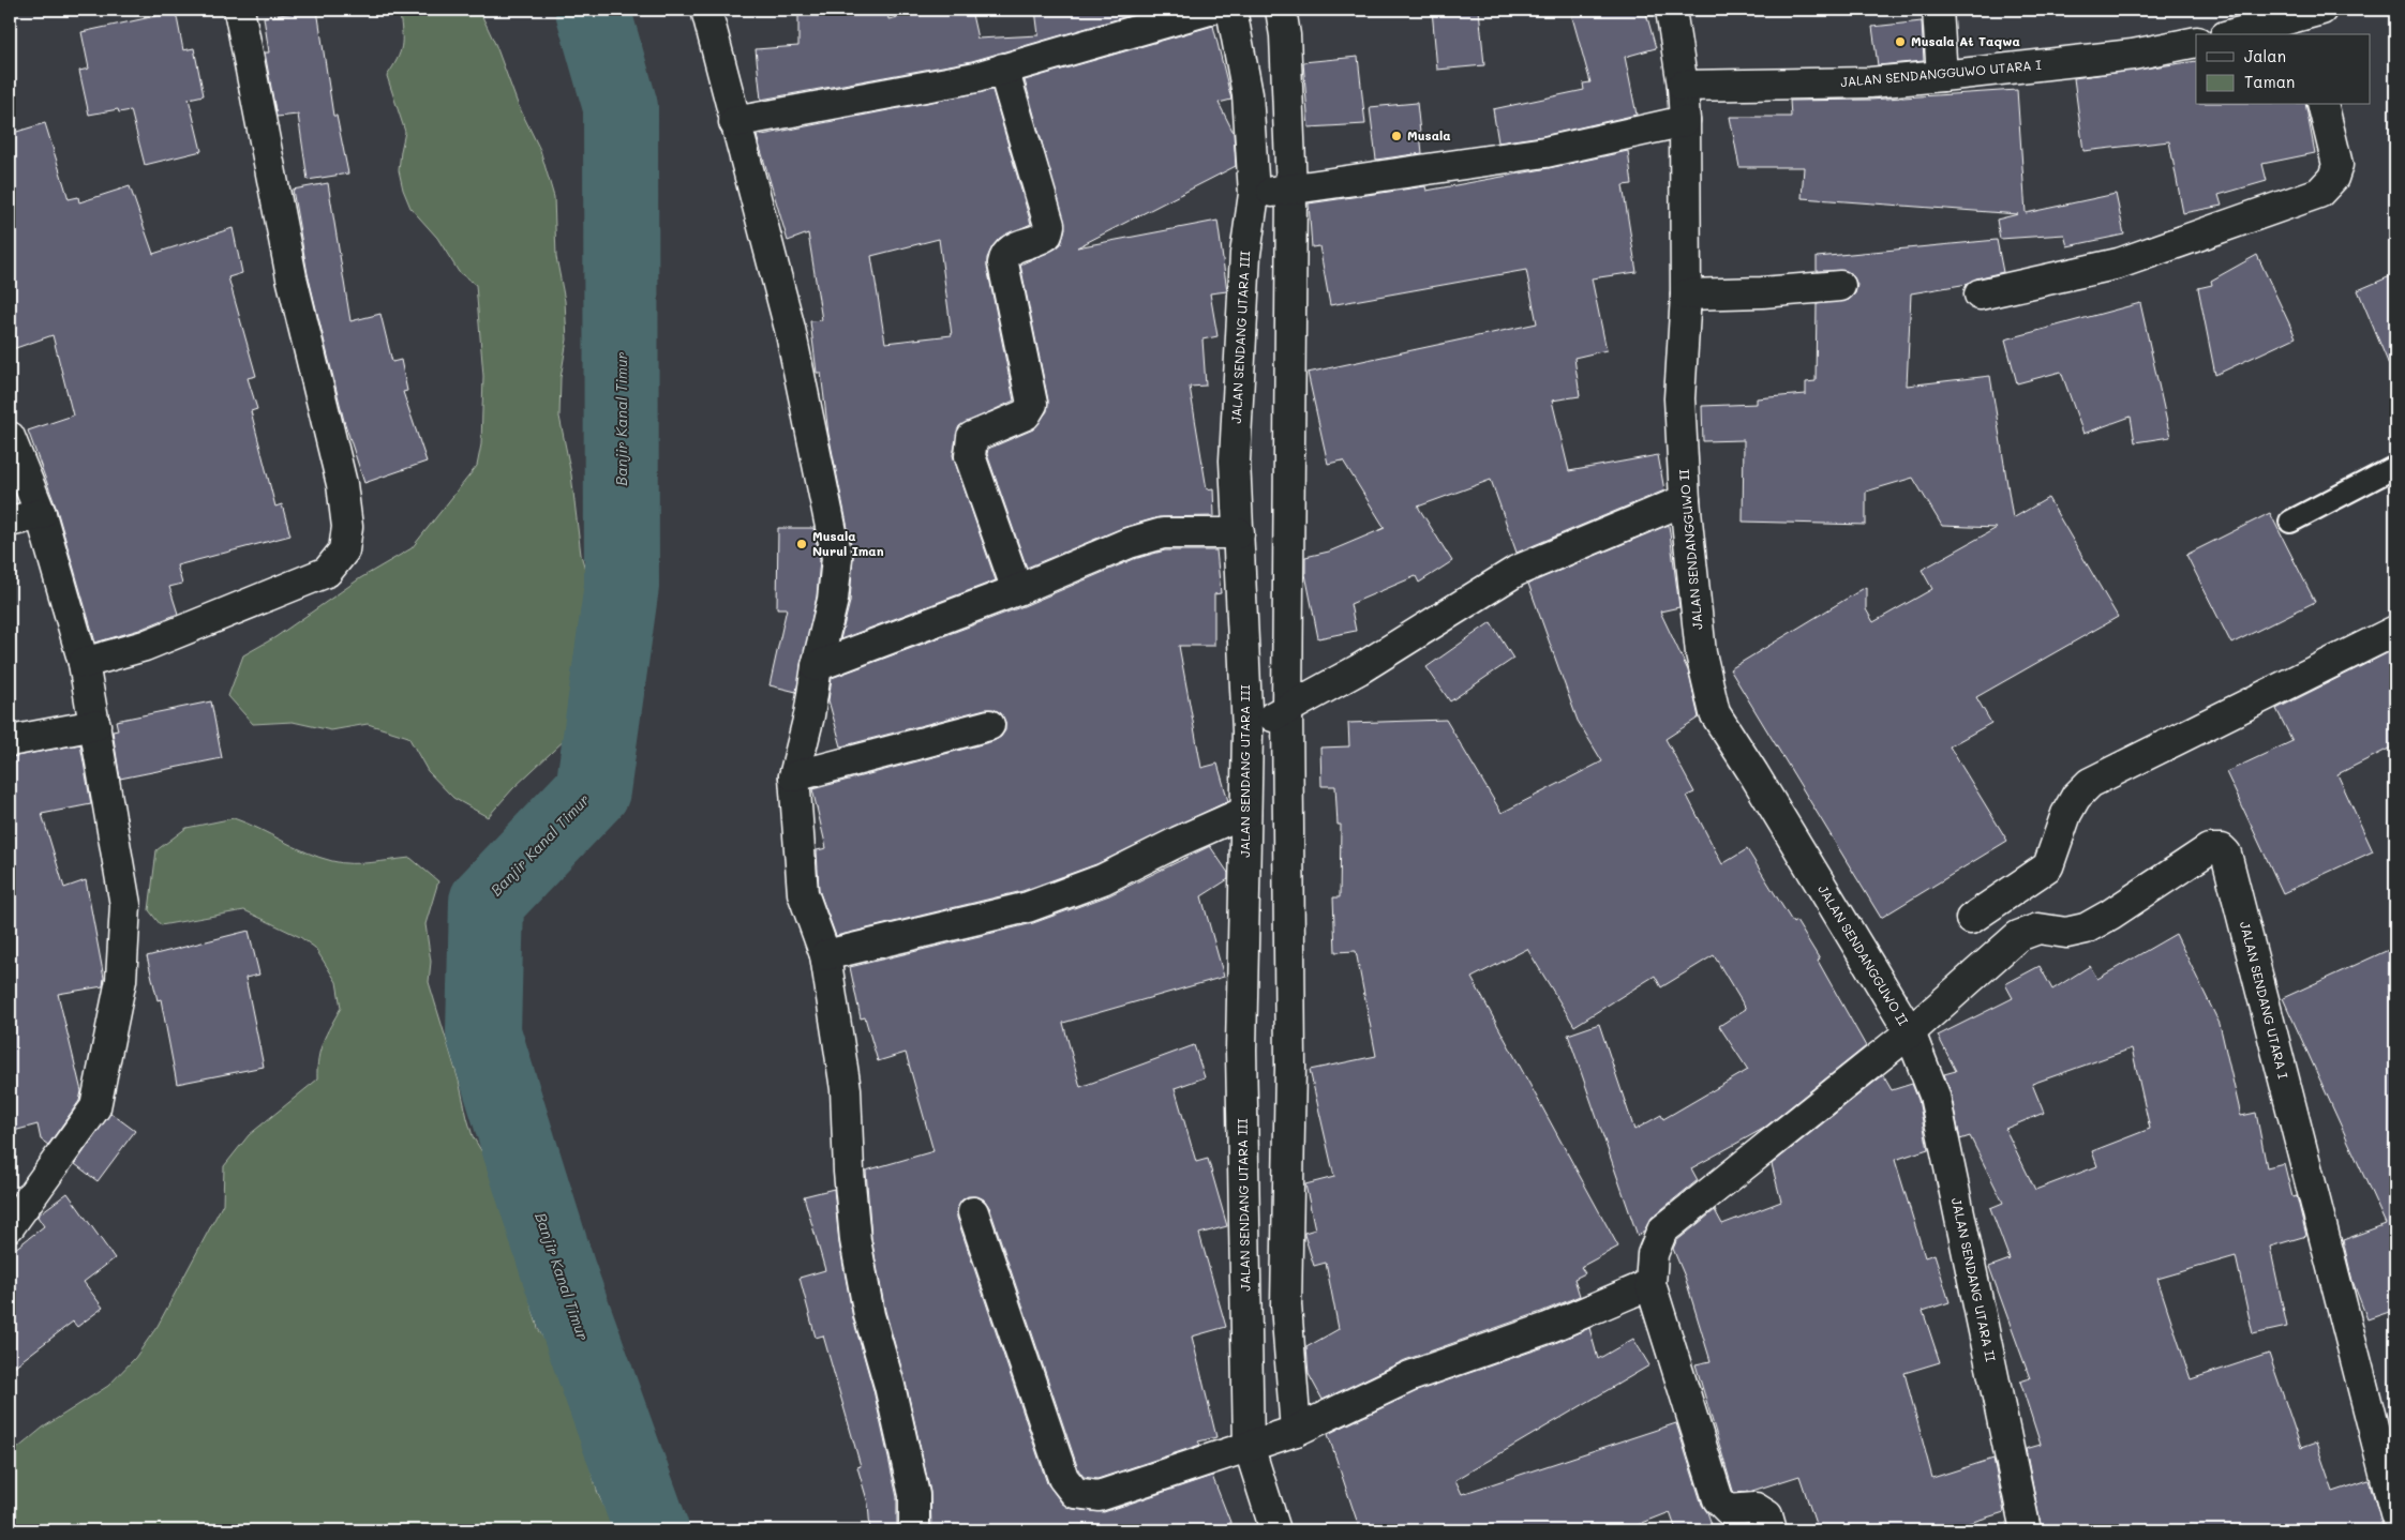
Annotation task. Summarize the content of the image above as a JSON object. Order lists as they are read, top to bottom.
{
  "streets": {
    "street": [
      "JALAN SENDANGGUWO UTARA I",
      "JALAN SENDANG UTARA III",
      "JALAN SENDANGGUWO II",
      "JALAN SENDANG UTARA I",
      "JALAN SENDANG UTARA II"
    ]
  },
  "crossings": [
    ["JALAN SENDANGGUWO UTARA I", "JALAN SENDANGGUWO II"],
    ["JALAN SENDANGGUWO II", "JALAN SENDANG UTARA I"],
    ["JALAN SENDANGGUWO II", "JALAN SENDANG UTARA II"],
    ["JALAN SENDANG UTARA I", "JALAN SENDANG UTARA II"]
  ],
  "water": ["Banjir Kanal Timur"],
  "places": ["Musala At Taqwa", "Musala", "Musala Nurul Iman"],
  "legend": ["Jalan", "Taman"]
}
